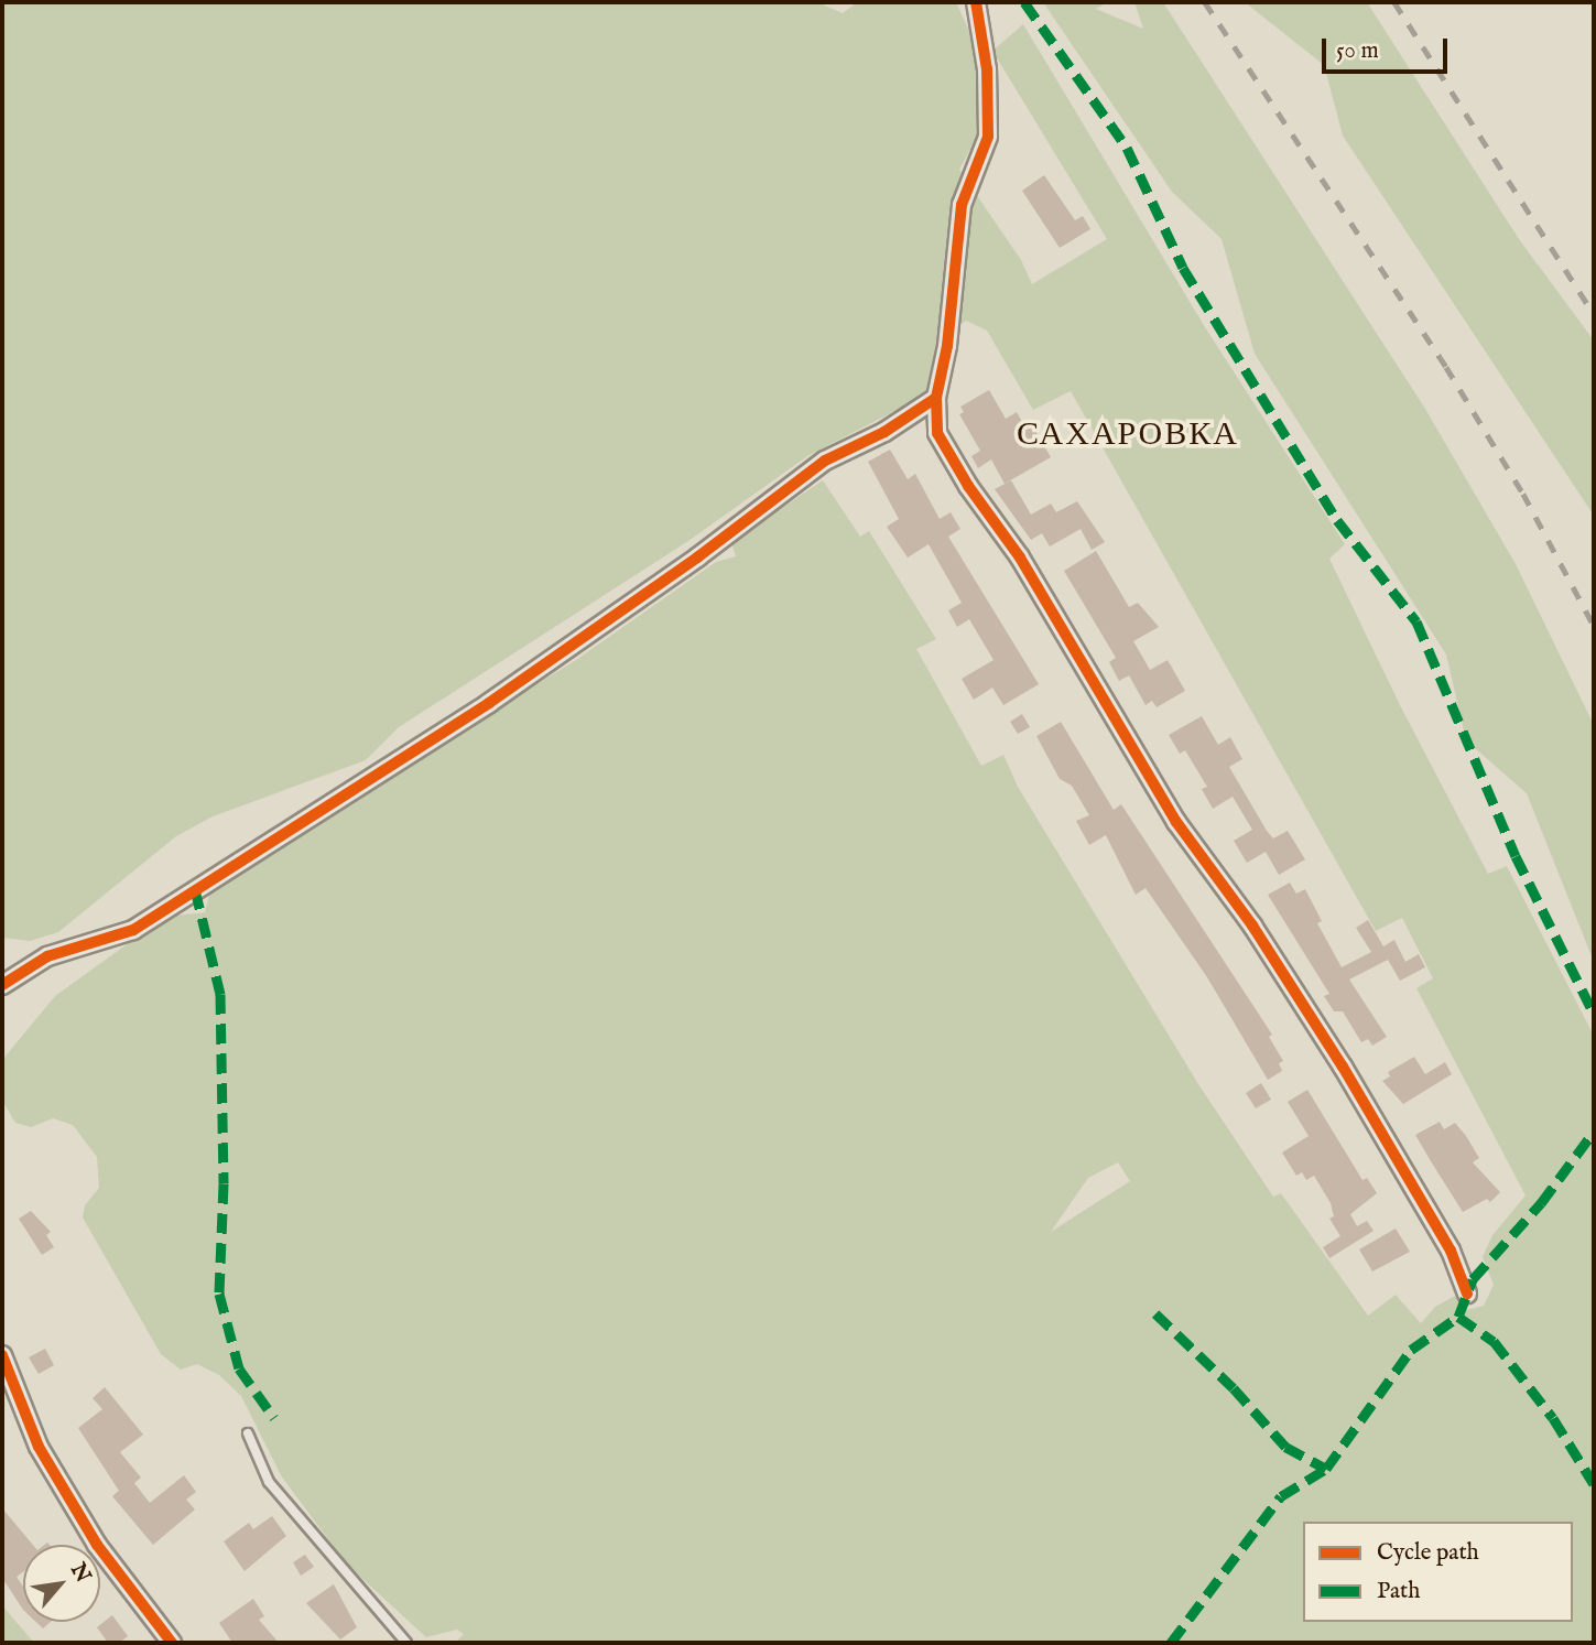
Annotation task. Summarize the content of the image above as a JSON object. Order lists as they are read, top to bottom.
{
  "districts": ["САХАРОВКА"],
  "legend": ["Cycle path", "Path"],
  "scale_bar": "50 m",
  "north": "top right"
}
